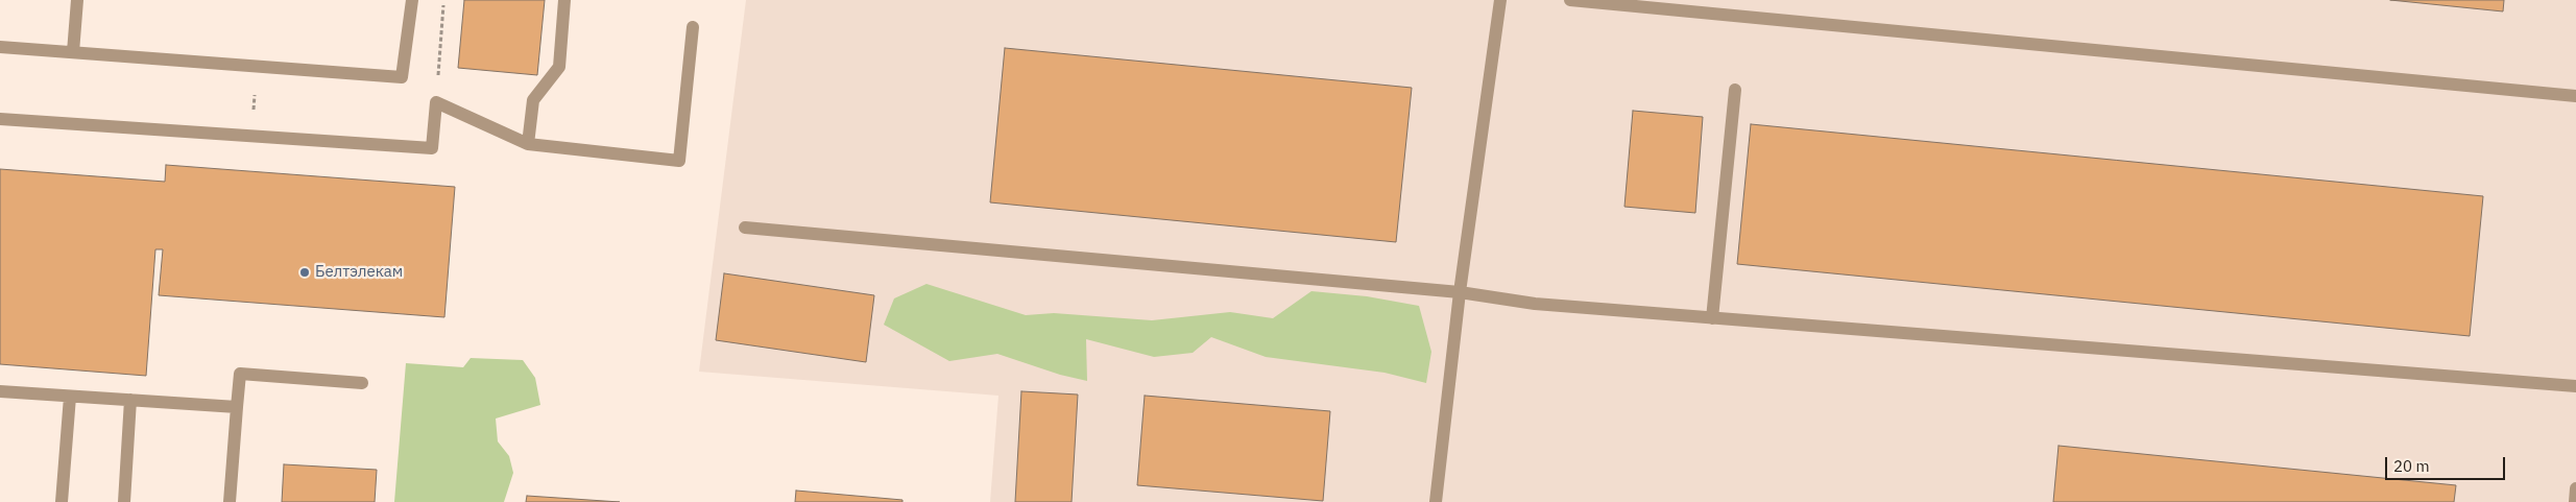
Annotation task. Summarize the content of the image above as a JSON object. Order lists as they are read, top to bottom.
{
  "places": ["Белтэлекам"],
  "scale_bar": "20 m"
}
